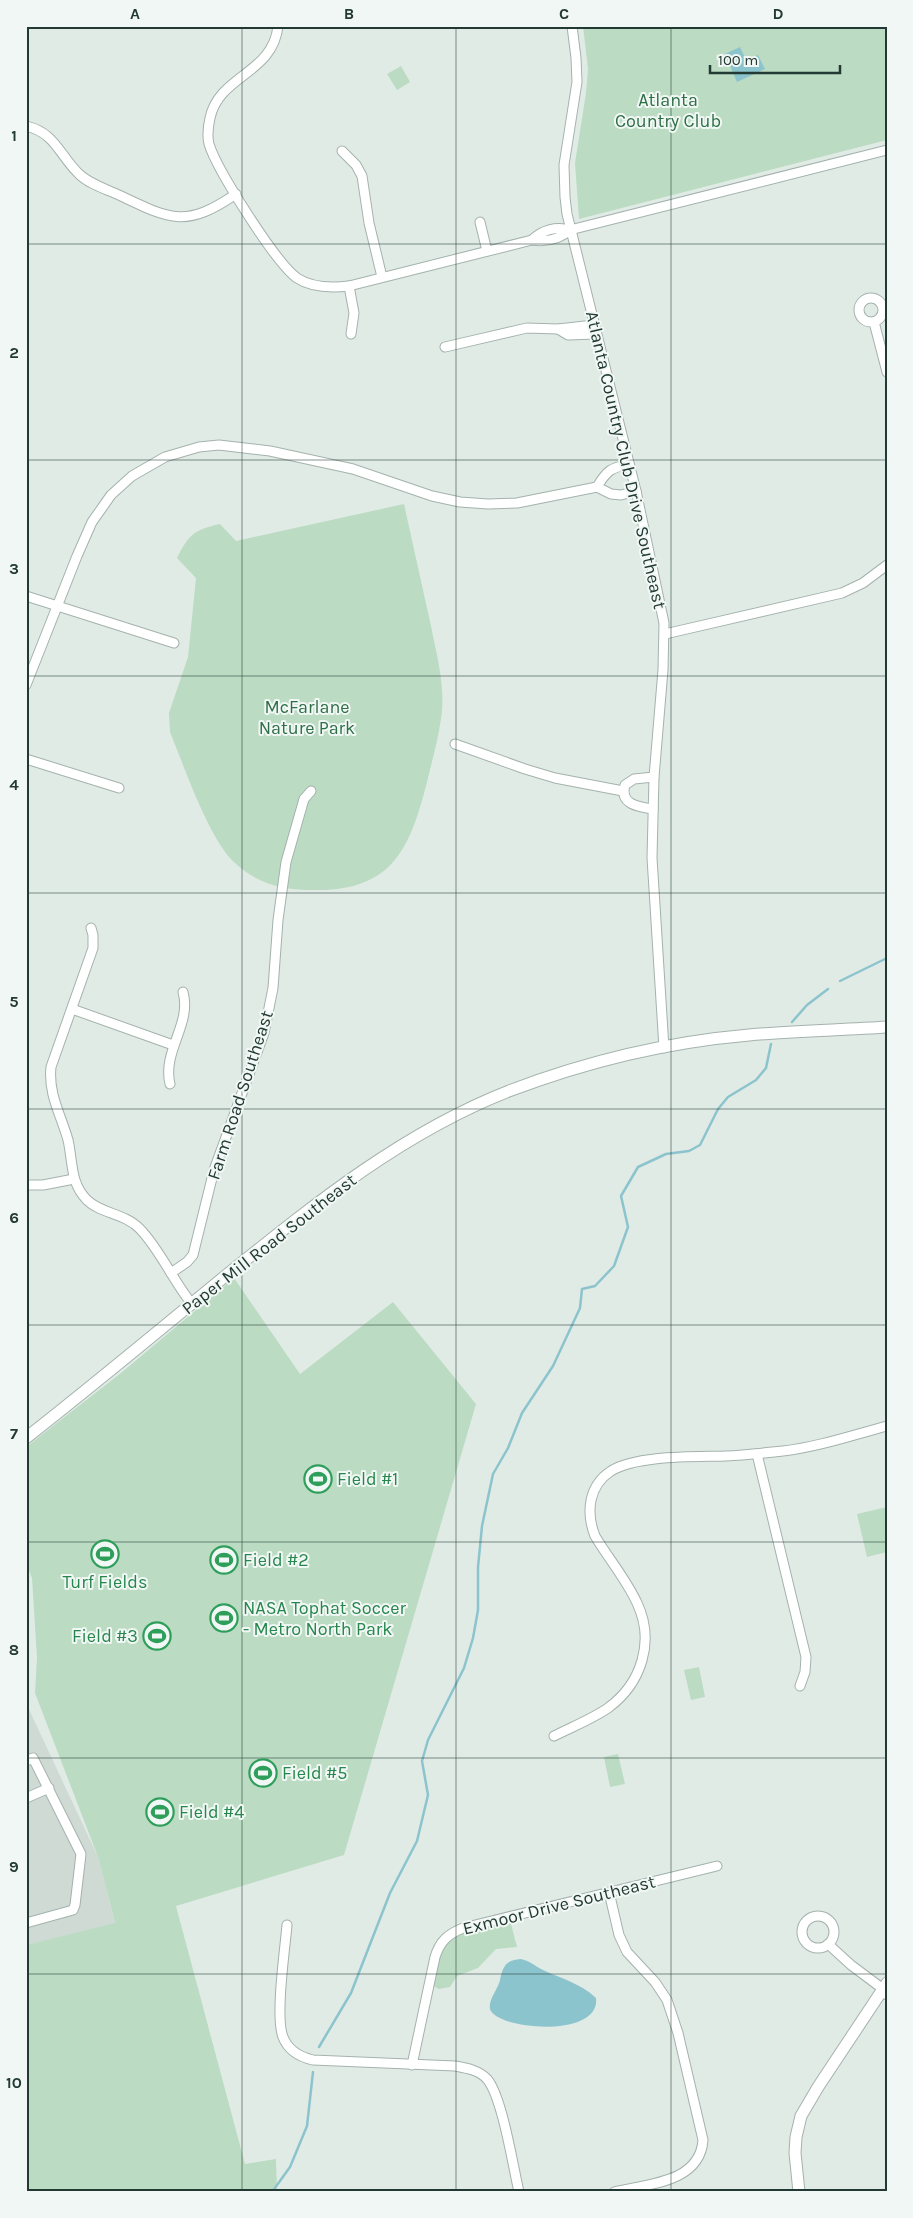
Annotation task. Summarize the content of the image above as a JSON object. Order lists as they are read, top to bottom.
{
  "streets": {
    "street": [
      "Atlanta Country Club Drive Southeast",
      "Farm Road Southeast",
      "Paper Mill Road Southeast",
      "Exmoor Drive Southeast"
    ]
  },
  "crossings": [
    ["Atlanta Country Club Drive Southeast", "Paper Mill Road Southeast"]
  ],
  "parks": ["Atlanta Country Club", "McFarlane Nature Park"],
  "places": {
    "sports": [
      "Field #1",
      "Turf Fields",
      "Field #2",
      "NASA Tophat Soccer - Metro North Park",
      "Field #3",
      "Field #5",
      "Field #4"
    ]
  },
  "scale_bar": "100 m",
  "grid": {
    "columns": [
      "A",
      "B",
      "C",
      "D"
    ],
    "rows": [
      "1",
      "2",
      "3",
      "4",
      "5",
      "6",
      "7",
      "8",
      "9",
      "10"
    ]
  }
}
